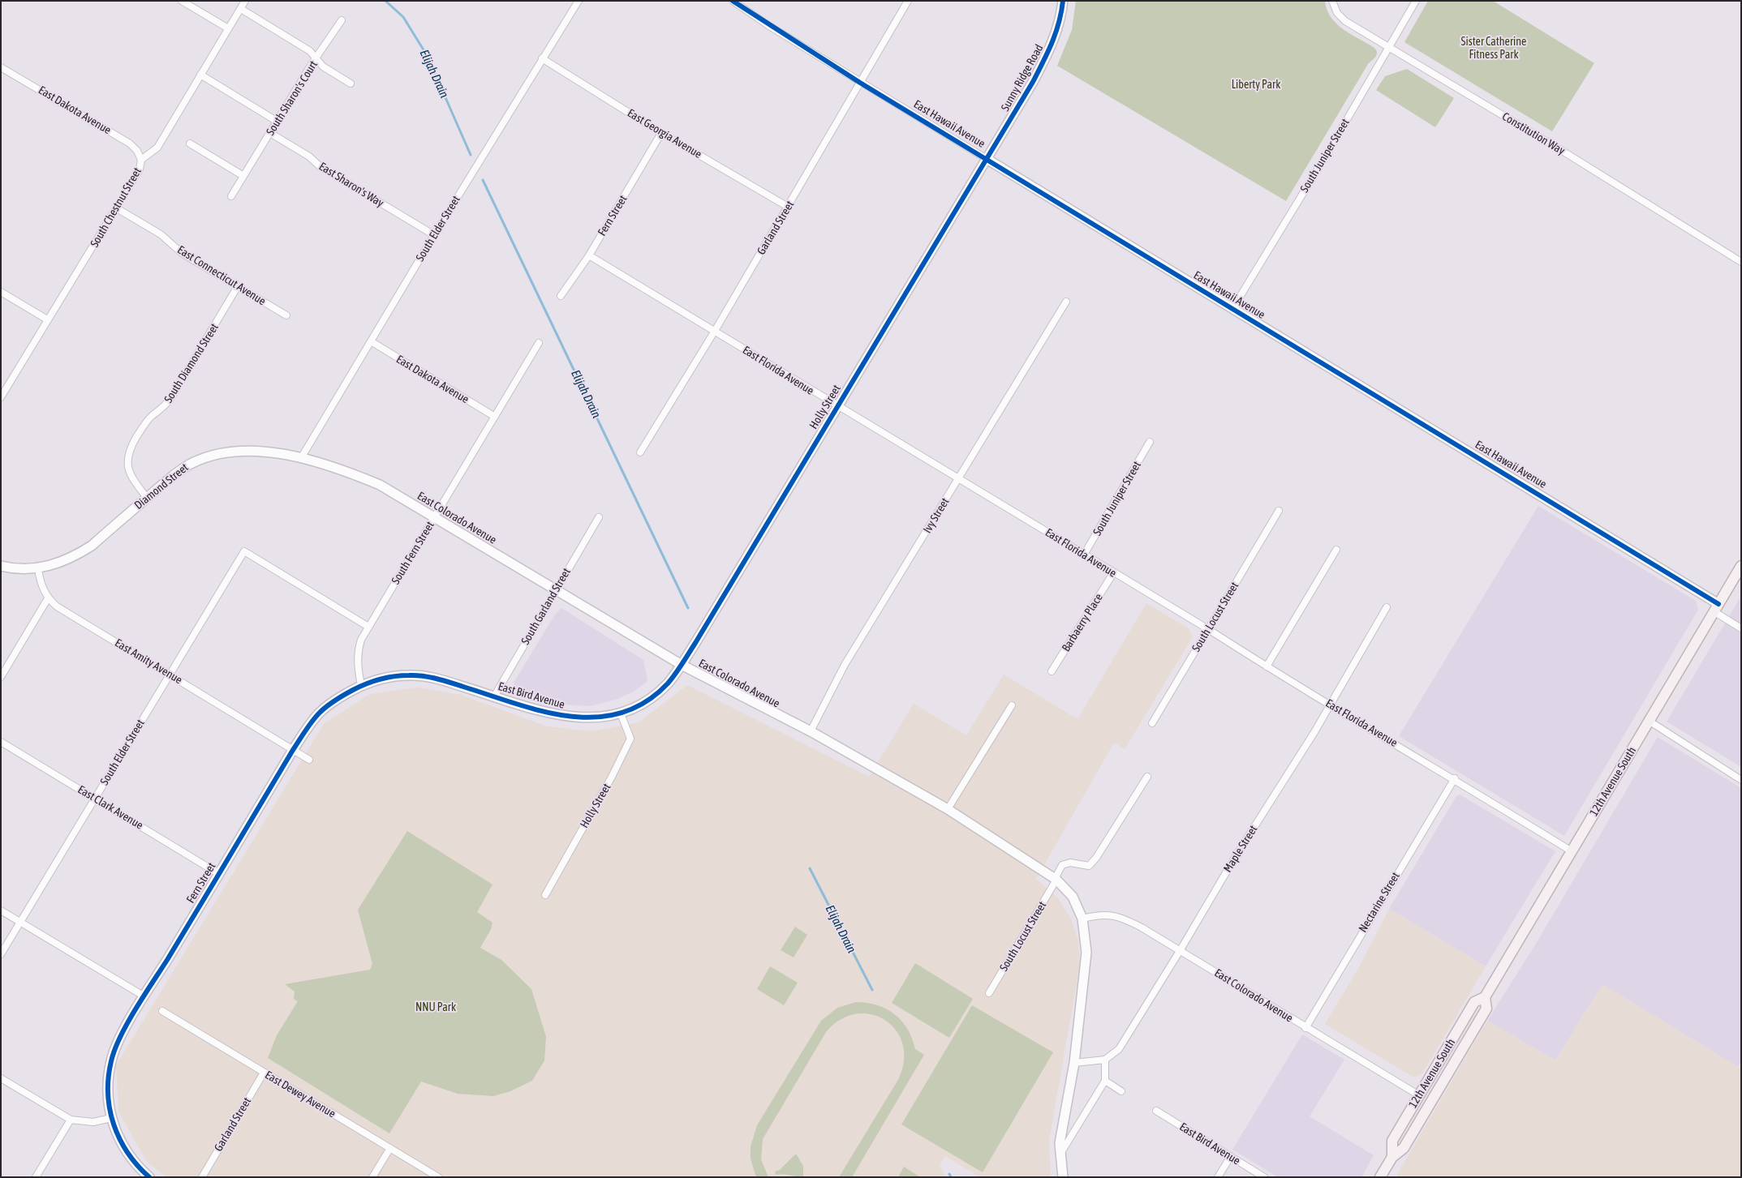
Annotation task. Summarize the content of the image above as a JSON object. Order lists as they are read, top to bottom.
{
  "streets": {
    "main road": ["12th Avenue South"],
    "street": [
      "Sunny Ridge Road",
      "South Sharon's Court",
      "East Dakota Avenue",
      "East Hawaii Avenue",
      "East Georgia Avenue",
      "Constitution Way",
      "South Juniper Street",
      "East Sharon's Way",
      "South Chestnut Street",
      "Fern Street",
      "Garland Street",
      "South Elder Street",
      "East Connecticut Avenue",
      "South Diamond Street",
      "East Florida Avenue",
      "Holly Street",
      "Diamond Street",
      "Ivy Street",
      "East Colorado Avenue",
      "South Fern Street",
      "South Garland Street",
      "South Locust Street",
      "Barbaerry Place",
      "East Amity Avenue",
      "East Bird Avenue",
      "East Clark Avenue",
      "Maple Street",
      "Nectarine Street",
      "East Dewey Avenue"
    ]
  },
  "crossings": [
    ["Sunny Ridge Road", "East Hawaii Avenue"],
    ["Sunny Ridge Road", "Holly Street"],
    ["South Sharon's Court", "East Sharon's Way"],
    ["East Dakota Avenue", "South Chestnut Street"],
    ["East Dakota Avenue", "South Elder Street"],
    ["East Dakota Avenue", "South Fern Street"],
    ["East Hawaii Avenue", "South Juniper Street"],
    ["East Hawaii Avenue", "Garland Street"],
    ["East Hawaii Avenue", "Holly Street"],
    ["East Hawaii Avenue", "12th Avenue South"],
    ["East Georgia Avenue", "Fern Street"],
    ["East Georgia Avenue", "Garland Street"],
    ["East Georgia Avenue", "South Elder Street"],
    ["Constitution Way", "South Juniper Street"],
    ["South Juniper Street", "East Florida Avenue"],
    ["East Sharon's Way", "South Elder Street"],
    ["South Chestnut Street", "East Connecticut Avenue"],
    ["Fern Street", "East Florida Avenue"],
    ["Fern Street", "South Fern Street"],
    ["Fern Street", "East Amity Avenue"],
    ["Fern Street", "East Bird Avenue"],
    ["Fern Street", "East Clark Avenue"],
    ["Garland Street", "East Florida Avenue"],
    ["Garland Street", "East Dewey Avenue"],
    ["South Elder Street", "Diamond Street"],
    ["South Elder Street", "East Colorado Avenue"],
    ["South Elder Street", "South Fern Street"],
    ["South Elder Street", "East Amity Avenue"],
    ["South Elder Street", "East Clark Avenue"],
    ["East Connecticut Avenue", "South Diamond Street"],
    ["South Diamond Street", "Diamond Street"],
    ["East Florida Avenue", "Holly Street"],
    ["East Florida Avenue", "Ivy Street"],
    ["East Florida Avenue", "South Locust Street"],
    ["East Florida Avenue", "Barbaerry Place"],
    ["East Florida Avenue", "12th Avenue South"],
    ["East Florida Avenue", "Maple Street"],
    ["East Florida Avenue", "Nectarine Street"],
    ["Holly Street", "East Colorado Avenue"],
    ["Holly Street", "East Bird Avenue"],
    ["Diamond Street", "East Colorado Avenue"],
    ["Diamond Street", "East Amity Avenue"],
    ["Ivy Street", "East Colorado Avenue"],
    ["East Colorado Avenue", "South Fern Street"],
    ["East Colorado Avenue", "South Garland Street"],
    ["East Colorado Avenue", "South Locust Street"],
    ["East Colorado Avenue", "East Bird Avenue"],
    ["East Colorado Avenue", "12th Avenue South"],
    ["East Colorado Avenue", "Maple Street"],
    ["East Colorado Avenue", "Nectarine Street"],
    ["South Fern Street", "East Bird Avenue"],
    ["South Garland Street", "East Bird Avenue"]
  ],
  "water": ["Elijah Drain"],
  "parks": ["Sister Catherine Fitness Park", "Liberty Park", "NNU Park"]
}
